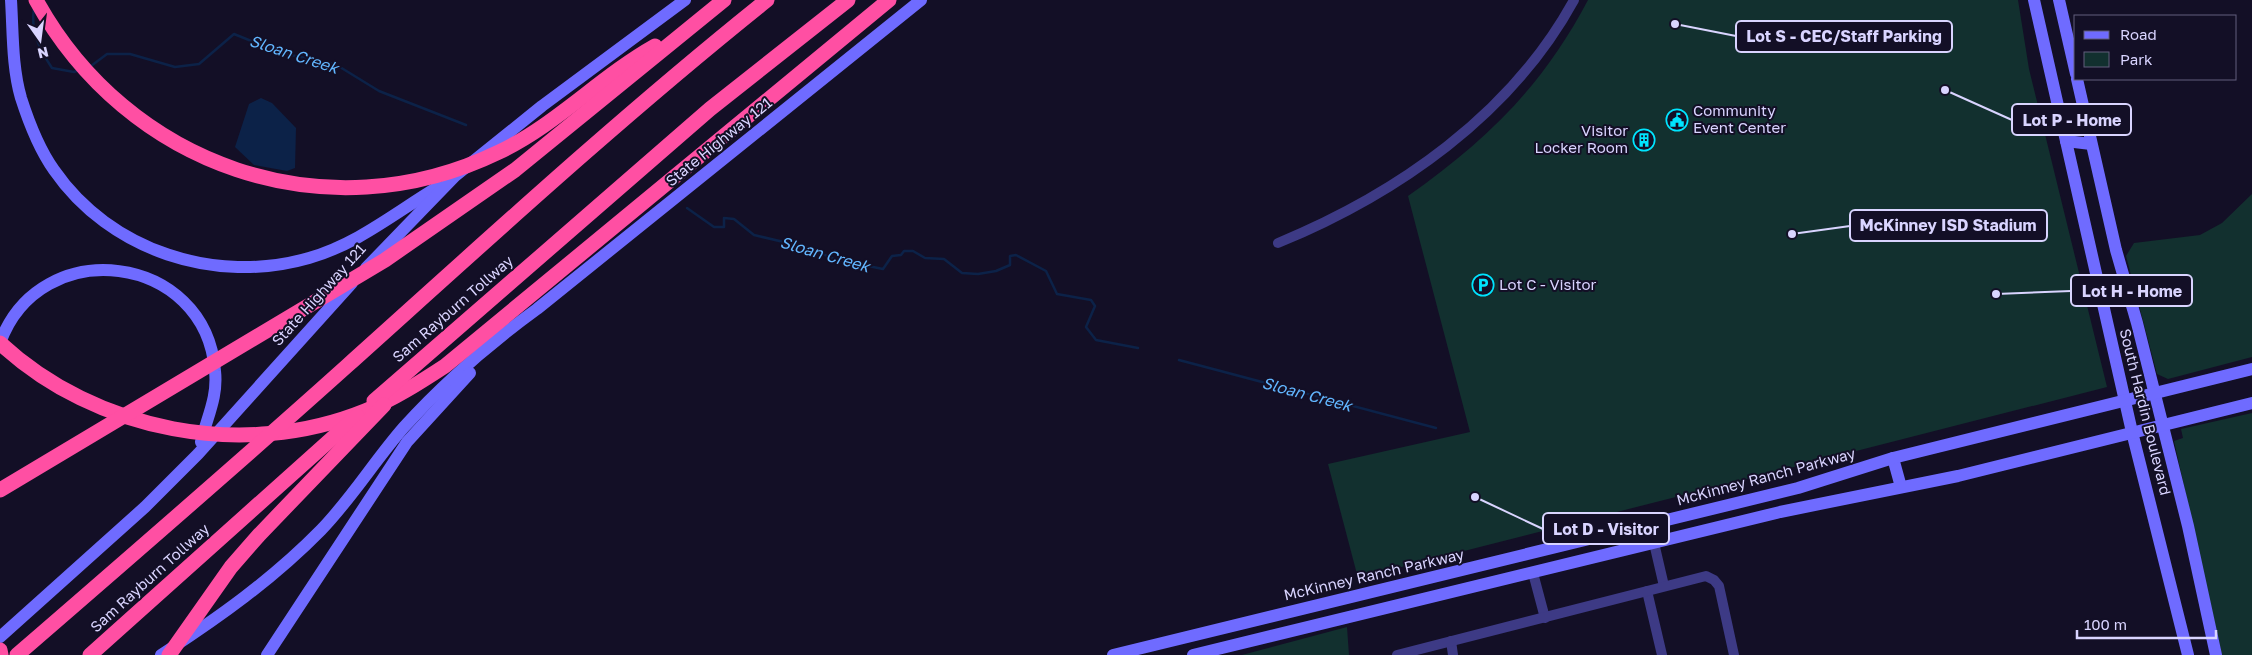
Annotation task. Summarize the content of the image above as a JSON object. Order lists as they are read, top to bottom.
{
  "streets": {
    "highway": ["Sam Rayburn Tollway"],
    "main road": ["State Highway 121", "South Hardin Boulevard", "McKinney Ranch Parkway"]
  },
  "crossings": [
    ["South Hardin Boulevard", "McKinney Ranch Parkway"]
  ],
  "water": ["Sloan Creek"],
  "places": {
    "other": [
      "Lot S - CEC/Staff Parking",
      "Lot P - Home",
      "McKinney ISD Stadium",
      "Lot H - Home",
      "Lot D - Visitor"
    ],
    "public building": ["Community Event Center"],
    "building": ["Visitor Locker Room"],
    "parking": ["Lot C - Visitor"]
  },
  "legend": ["Road", "Park"],
  "scale_bar": "100 m",
  "north": "bottom"
}
